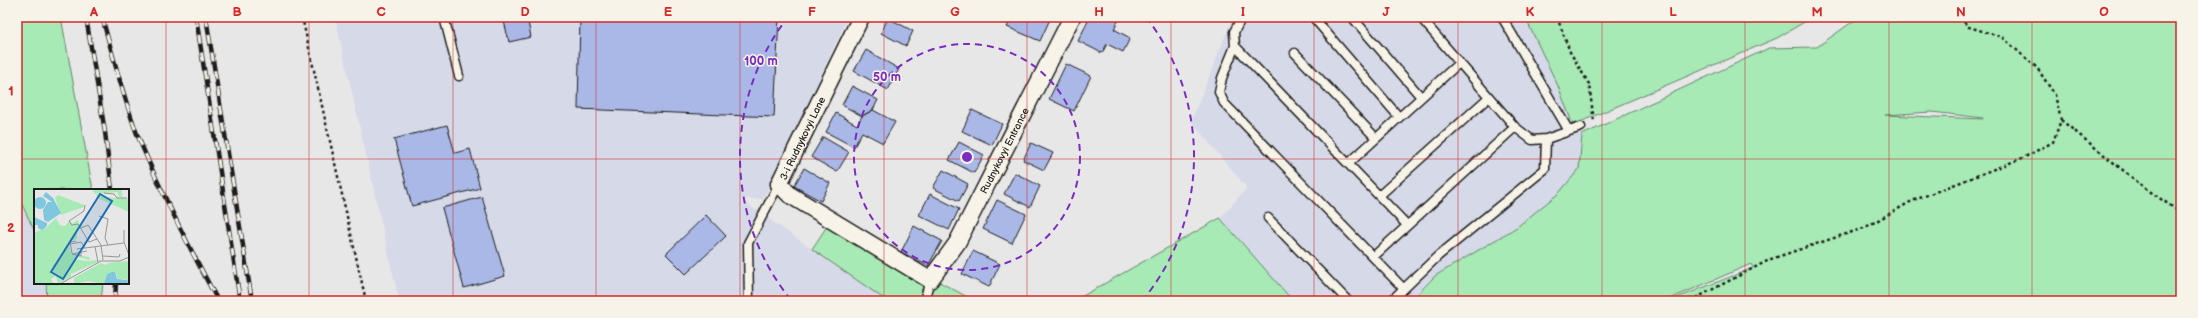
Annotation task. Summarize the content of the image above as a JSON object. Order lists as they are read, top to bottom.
{
  "streets": {
    "street": ["3-i Rudnykovyi Lane", "Rudnykovyi Entrance"]
  },
  "crossings": [
    ["3-i Rudnykovyi Lane", "Rudnykovyi Entrance"]
  ],
  "grid": {
    "columns": [
      "A",
      "B",
      "C",
      "D",
      "E",
      "F",
      "G",
      "H",
      "I",
      "J",
      "K",
      "L",
      "M",
      "N",
      "O"
    ],
    "rows": ["1", "2"]
  },
  "rings": ["100 m", "50 m"]
}
